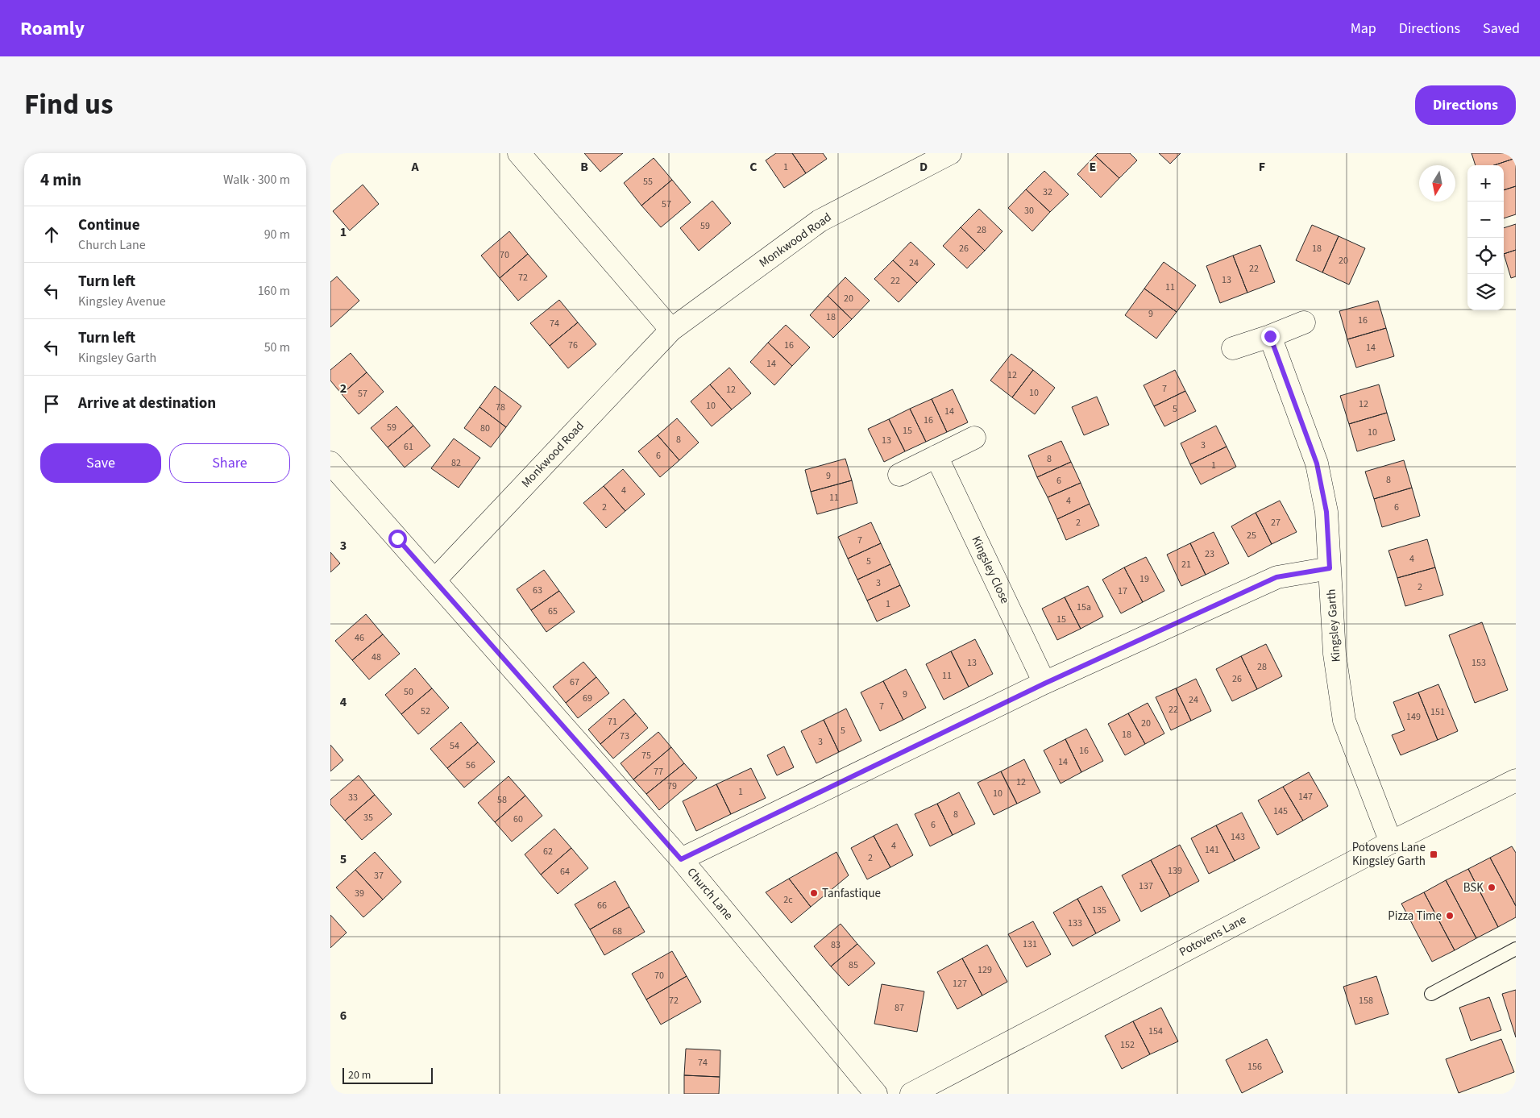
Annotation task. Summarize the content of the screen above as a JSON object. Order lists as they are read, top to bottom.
{
  "streets": {
    "street": [
      "Monkwood Road",
      "Kingsley Close",
      "Kingsley Garth",
      "Church Lane",
      "Potovens Lane"
    ]
  },
  "crossings": [
    ["Monkwood Road", "Church Lane"],
    ["Kingsley Garth", "Potovens Lane"]
  ],
  "places": {
    "transit": ["Potovens Lane Kingsley Garth"],
    "other": ["BSK", "Tanfastique", "Pizza Time"]
  },
  "house_numbers": [
    "1",
    "55",
    "32",
    "57",
    "30",
    "59",
    "28",
    "26",
    "18",
    "70",
    "20",
    "24",
    "22",
    "72",
    "13",
    "22",
    "11",
    "20",
    "9",
    "18",
    "16",
    "74",
    "76",
    "16",
    "14",
    "14",
    "12",
    "7",
    "12",
    "10",
    "57",
    "12",
    "10",
    "78",
    "5",
    "14",
    "16",
    "59",
    "80",
    "15",
    "10",
    "8",
    "13",
    "3",
    "61",
    "6",
    "8",
    "82",
    "1",
    "9",
    "8",
    "6",
    "4",
    "11",
    "4",
    "2",
    "6",
    "2",
    "27",
    "25",
    "7",
    "23",
    "4",
    "5",
    "21",
    "19",
    "3",
    "2",
    "63",
    "17",
    "1",
    "15a",
    "65",
    "15",
    "46",
    "48",
    "13",
    "153",
    "28",
    "11",
    "26",
    "67",
    "50",
    "9",
    "69",
    "24",
    "7",
    "22",
    "52",
    "151",
    "149",
    "71",
    "20",
    "5",
    "18",
    "73",
    "3",
    "54",
    "16",
    "75",
    "14",
    "56",
    "77",
    "12",
    "79",
    "1",
    "10",
    "147",
    "33",
    "58",
    "145",
    "8",
    "35",
    "60",
    "6",
    "143",
    "4",
    "141",
    "62",
    "2",
    "139",
    "64",
    "37",
    "137",
    "39",
    "2c",
    "66",
    "135",
    "133",
    "68",
    "131",
    "83",
    "85",
    "129",
    "70",
    "127",
    "72",
    "158",
    "87",
    "154",
    "152",
    "74",
    "156"
  ],
  "scale_bar": "20 m",
  "north": "bottom",
  "page": {
    "header": "Roamly",
    "nav": ["Map", "Directions", "Saved"],
    "title": "Find us",
    "buttons": [
      "Directions",
      ["Save", "Share"]
    ],
    "heading": ["4 min", "Walk · 300 m"],
    "map_buttons": ["+", "−"],
    "list": [
      ["Continue", "Church Lane", "90 m"],
      ["Turn left", "Kingsley Avenue", "160 m"],
      ["Turn left", "Kingsley Garth", "50 m"],
      "Arrive at destination"
    ],
    "scale": "20 m"
  },
  "grid": {
    "columns": [
      "A",
      "B",
      "C",
      "D",
      "E",
      "F"
    ],
    "rows": [
      "1",
      "2",
      "3",
      "4",
      "5",
      "6"
    ]
  }
}
